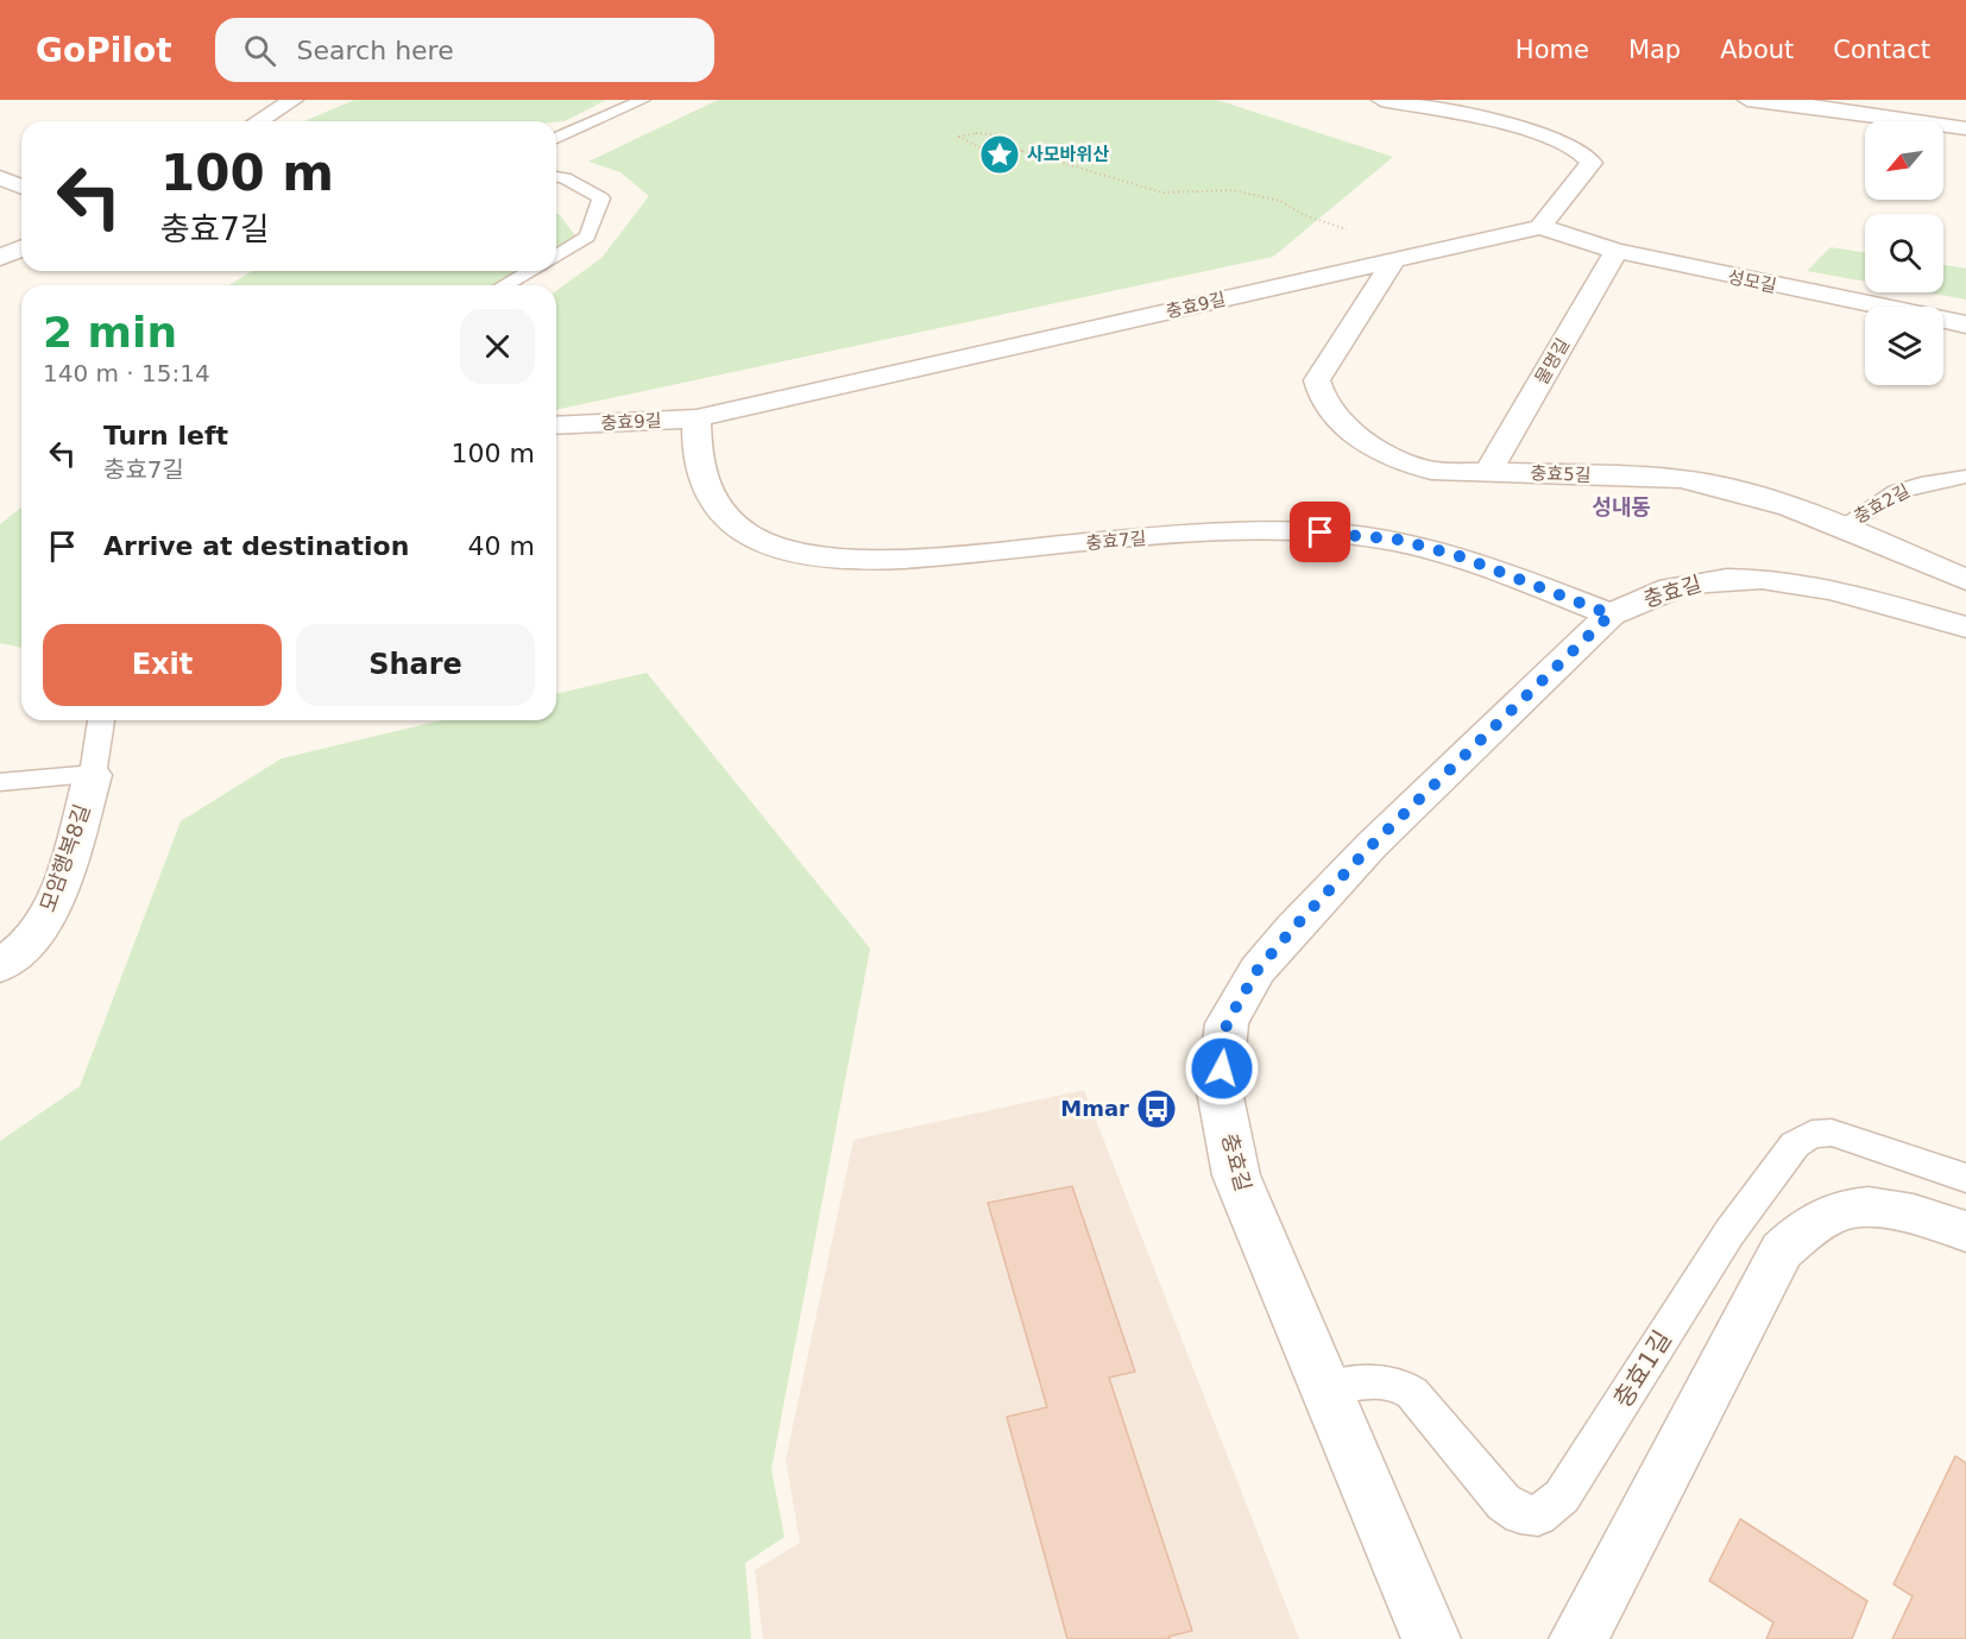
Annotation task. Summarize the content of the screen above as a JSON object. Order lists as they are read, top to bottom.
{
  "streets": {
    "street": [
      "성모길",
      "충효9길",
      "물명길",
      "충효5길",
      "충효7길",
      "충효길",
      "모암행복8길"
    ],
    "lane": ["충효2길", "충효1길"]
  },
  "crossings": [
    ["성모길", "충효9길"],
    ["성모길", "물명길"],
    ["충효9길", "충효5길"],
    ["충효9길", "충효7길"],
    ["물명길", "충효5길"],
    ["충효5길", "충효2길"],
    ["충효7길", "충효길"],
    ["충효길", "충효1길"]
  ],
  "districts": ["성내동"],
  "places": {
    "place": ["사모바위산"],
    "bus stop": ["Mmar"]
  },
  "north": "bottom left",
  "page": {
    "header": "GoPilot",
    "search": "Search here",
    "nav": [
      "Home",
      "Map",
      "About",
      "Contact"
    ],
    "turn": ["100 m", "충효7길"],
    "heading": ["2 min", "140 m · 15:14"],
    "list": [
      {
        "name": "Turn left",
        "note": "충효7길",
        "value": "100 m"
      },
      {
        "name": "Arrive at destination",
        "value": "40 m"
      }
    ],
    "buttons": ["Exit", "Share"]
  }
}
